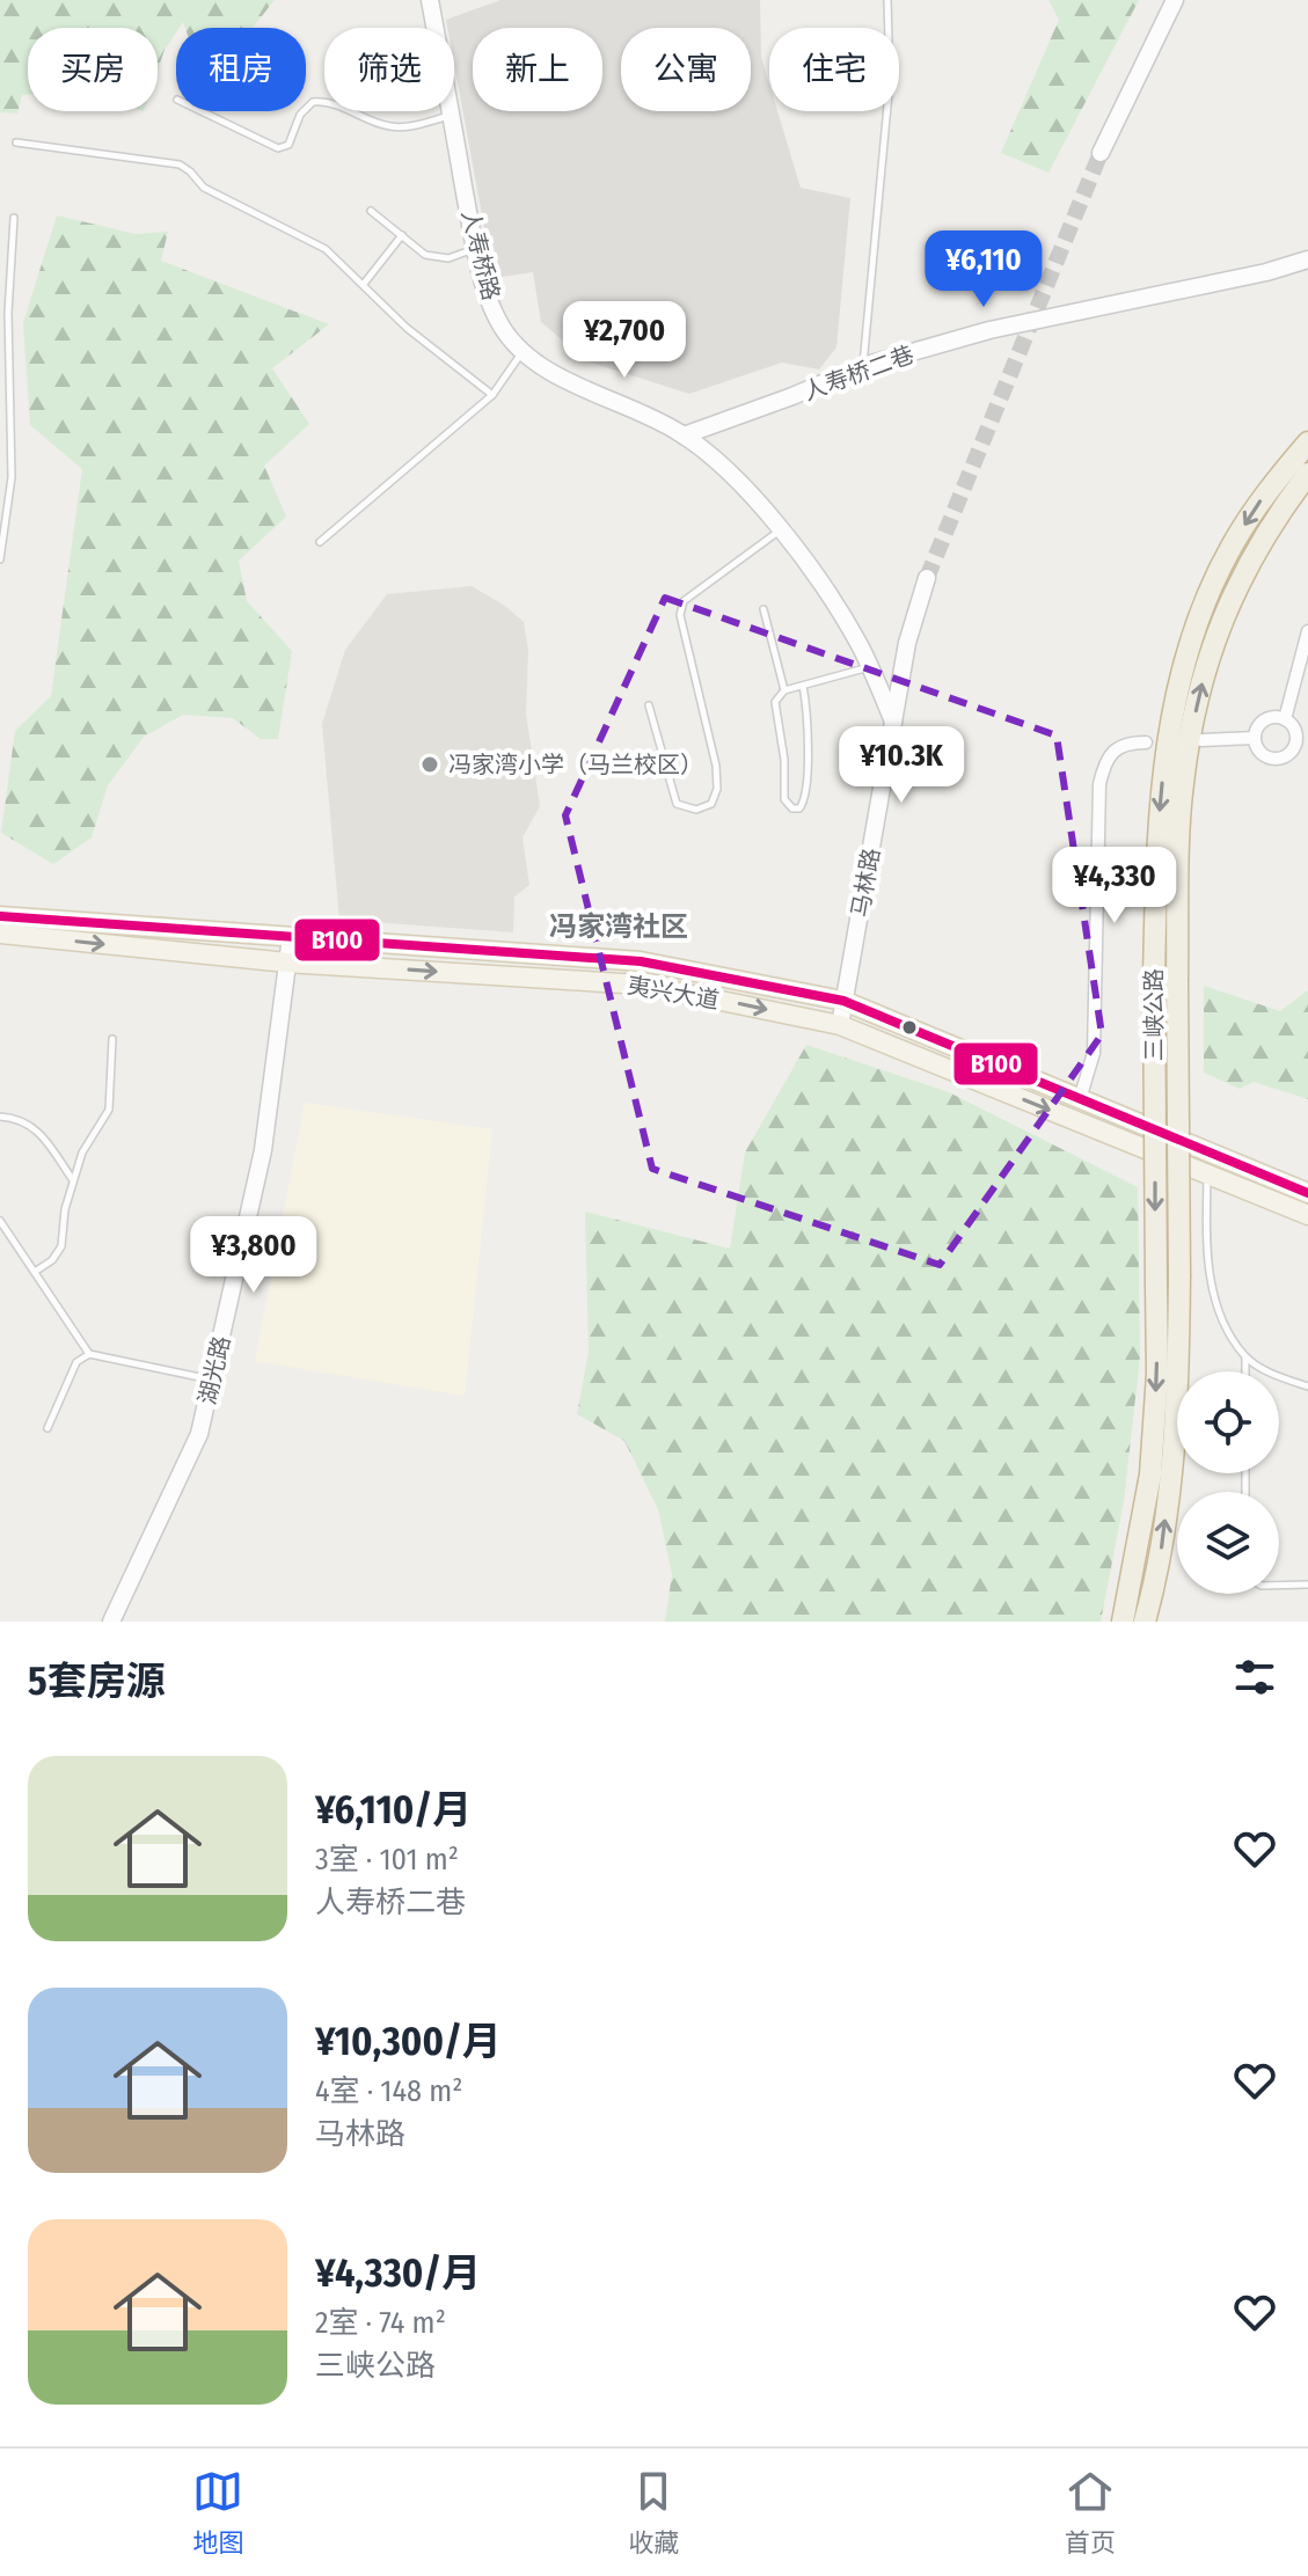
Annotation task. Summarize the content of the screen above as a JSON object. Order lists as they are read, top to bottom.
{
  "streets": {
    "highway": ["三峡公路"],
    "main road": ["夷兴大道"],
    "street": [
      "人寿桥路",
      "人寿桥二巷",
      "马林路",
      "湖光路"
    ]
  },
  "crossings": [
    ["人寿桥路", "人寿桥二巷"],
    ["人寿桥路", "马林路"],
    ["马林路", "夷兴大道"],
    ["夷兴大道", "湖光路"]
  ],
  "districts": ["冯家湾社区"],
  "places": ["冯家湾小学（马兰校区）"],
  "lines": ["transit line B100"],
  "page": {
    "chip": [
      "买房",
      "租房",
      "筛选",
      "新上",
      "公寓",
      "住宅"
    ],
    "price": [
      "¥6,110",
      "¥2,700",
      "¥10.3K",
      "¥4,330",
      "¥3,800"
    ],
    "heading": "5套房源",
    "list": [
      {
        "name": "¥6,110/月",
        "note": "3室 · 101 m² · 人寿桥二巷"
      },
      {
        "name": "¥10,300/月",
        "note": "4室 · 148 m² · 马林路"
      },
      {
        "name": "¥4,330/月",
        "note": "2室 · 74 m² · 三峡公路"
      }
    ],
    "tabs": ["地图", "收藏", "首页"]
  }
}
